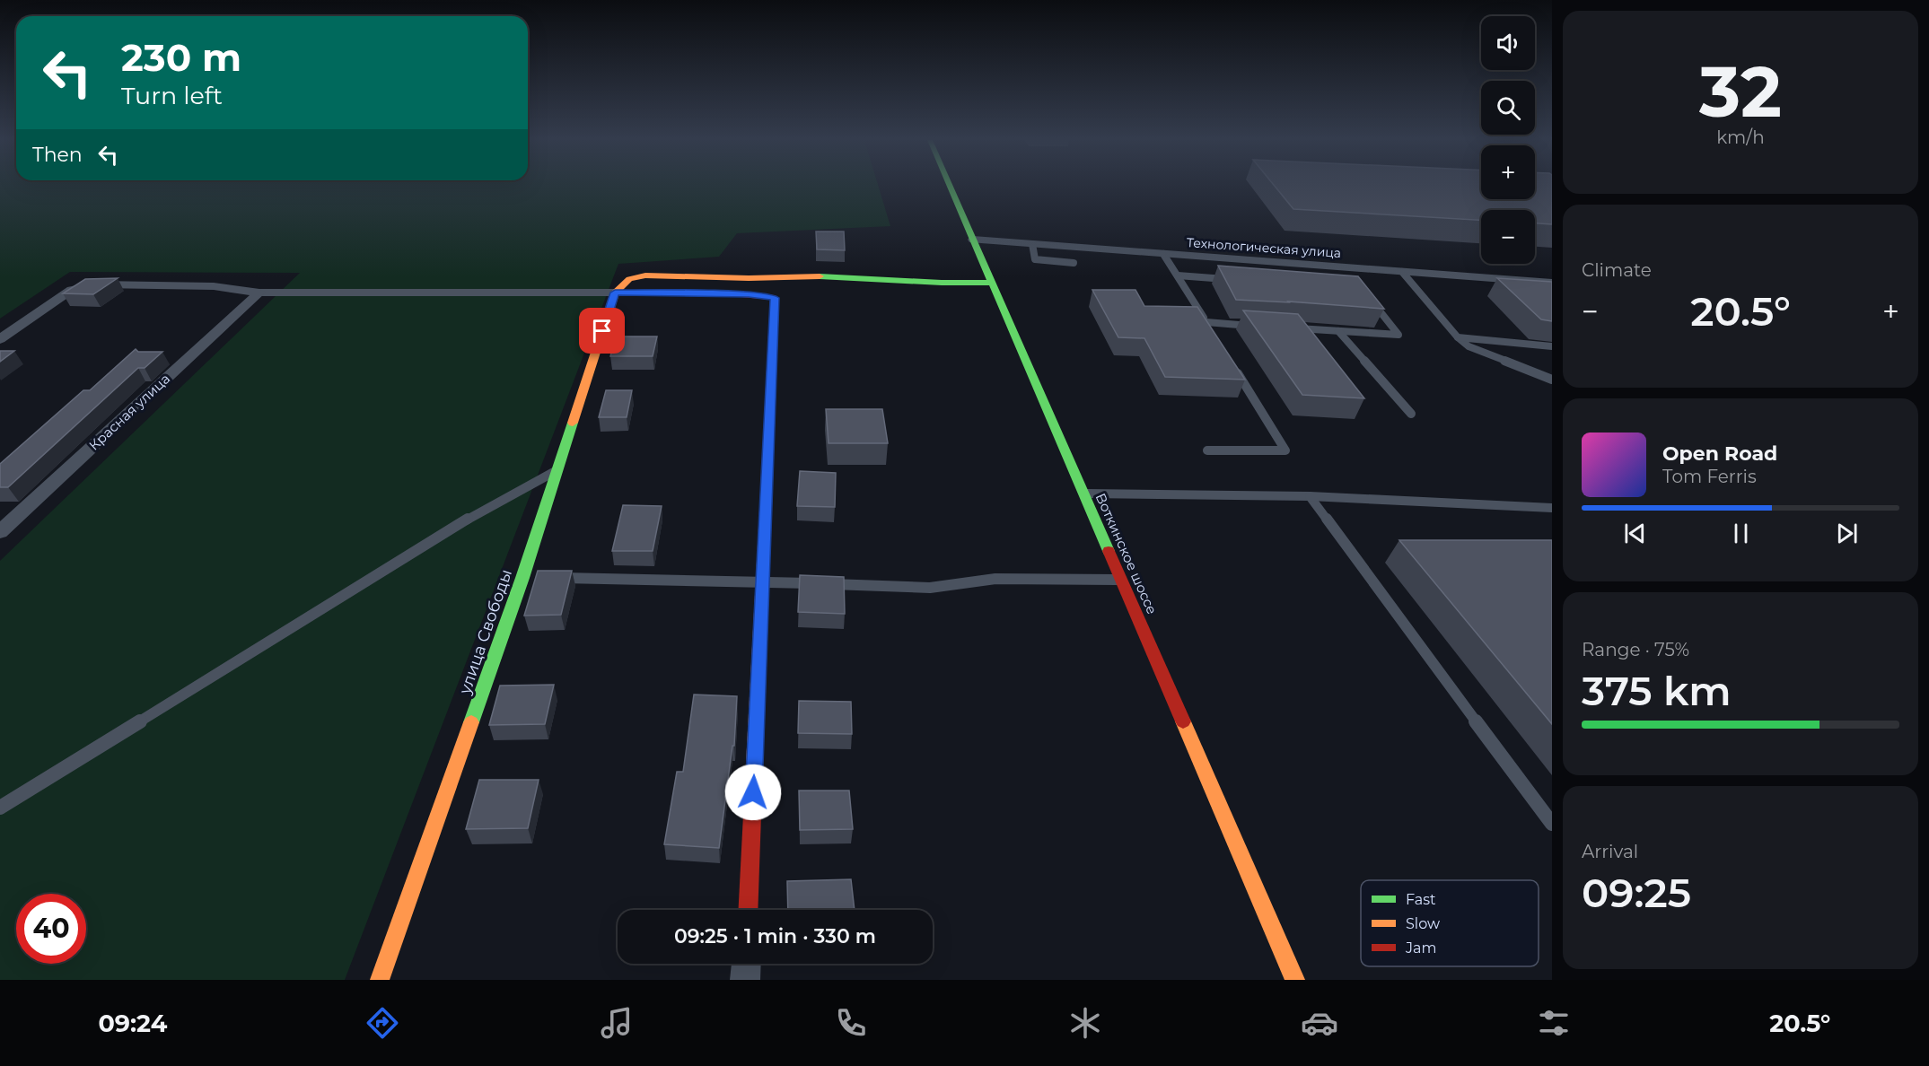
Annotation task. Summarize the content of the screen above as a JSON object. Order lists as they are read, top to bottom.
{
  "streets": {
    "street": [
      "Технологическая улица",
      "Красная улица",
      "Воткинское шоссе",
      "улица Свободы"
    ]
  },
  "crossings": [
    ["Технологическая улица", "Воткинское шоссе"]
  ],
  "legend": ["Fast", "Slow", "Jam"],
  "page": {
    "tile": [
      ["32", "km/h"],
      "Climate",
      ["Range · 75%", "375 km"],
      ["Arrival", "09:25"]
    ],
    "map_buttons": ["+", "−"],
    "turn": ["230 m", "Turn left"],
    "then": "Then",
    "heat": ["−", "20.5°", "+"],
    "song": ["Open Road", "Tom Ferris"],
    "limit": "40",
    "trip": "09:25 · 1 min · 330 m",
    "tabs": ["09:24", "20.5°"]
  }
}
